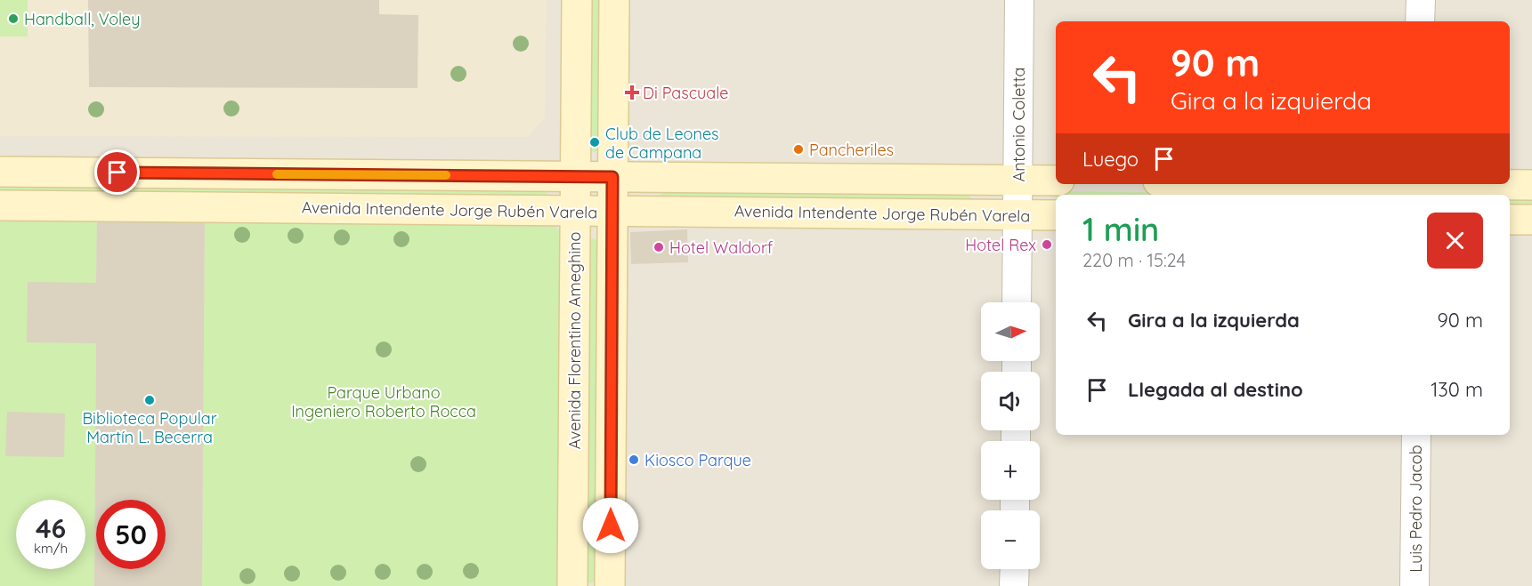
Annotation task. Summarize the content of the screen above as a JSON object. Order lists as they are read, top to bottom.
{
  "streets": {
    "main road": ["Avenida Intendente Jorge Rubén Varela", "Avenida Florentino Ameghino"],
    "street": ["Antonio Coletta", "Luis Pedro Jacob"]
  },
  "crossings": [
    ["Antonio Coletta", "Avenida Intendente Jorge Rubén Varela"],
    ["Avenida Intendente Jorge Rubén Varela", "Avenida Florentino Ameghino"]
  ],
  "parks": ["Parque Urbano Ingeniero Roberto Rocca"],
  "places": {
    "other": [
      "Handball, Voley",
      "Club de Leones de Campana",
      "Pancheriles",
      "Hotel Rex",
      "Hotel Waldorf",
      "Biblioteca Popular Martín L. Becerra",
      "Kiosco Parque"
    ],
    "health": ["Di Pascuale"]
  },
  "north": "right",
  "page": {
    "turn": ["90 m", "Gira a la izquierda"],
    "then": "Luego",
    "heading": ["1 min", "220 m · 15:24"],
    "list": [
      {
        "name": "Gira a la izquierda",
        "value": "90 m"
      },
      {
        "name": "Llegada al destino",
        "value": "130 m"
      }
    ],
    "map_buttons": ["+", "−"],
    "speed": "46 km/h",
    "limit": "50"
  }
}
